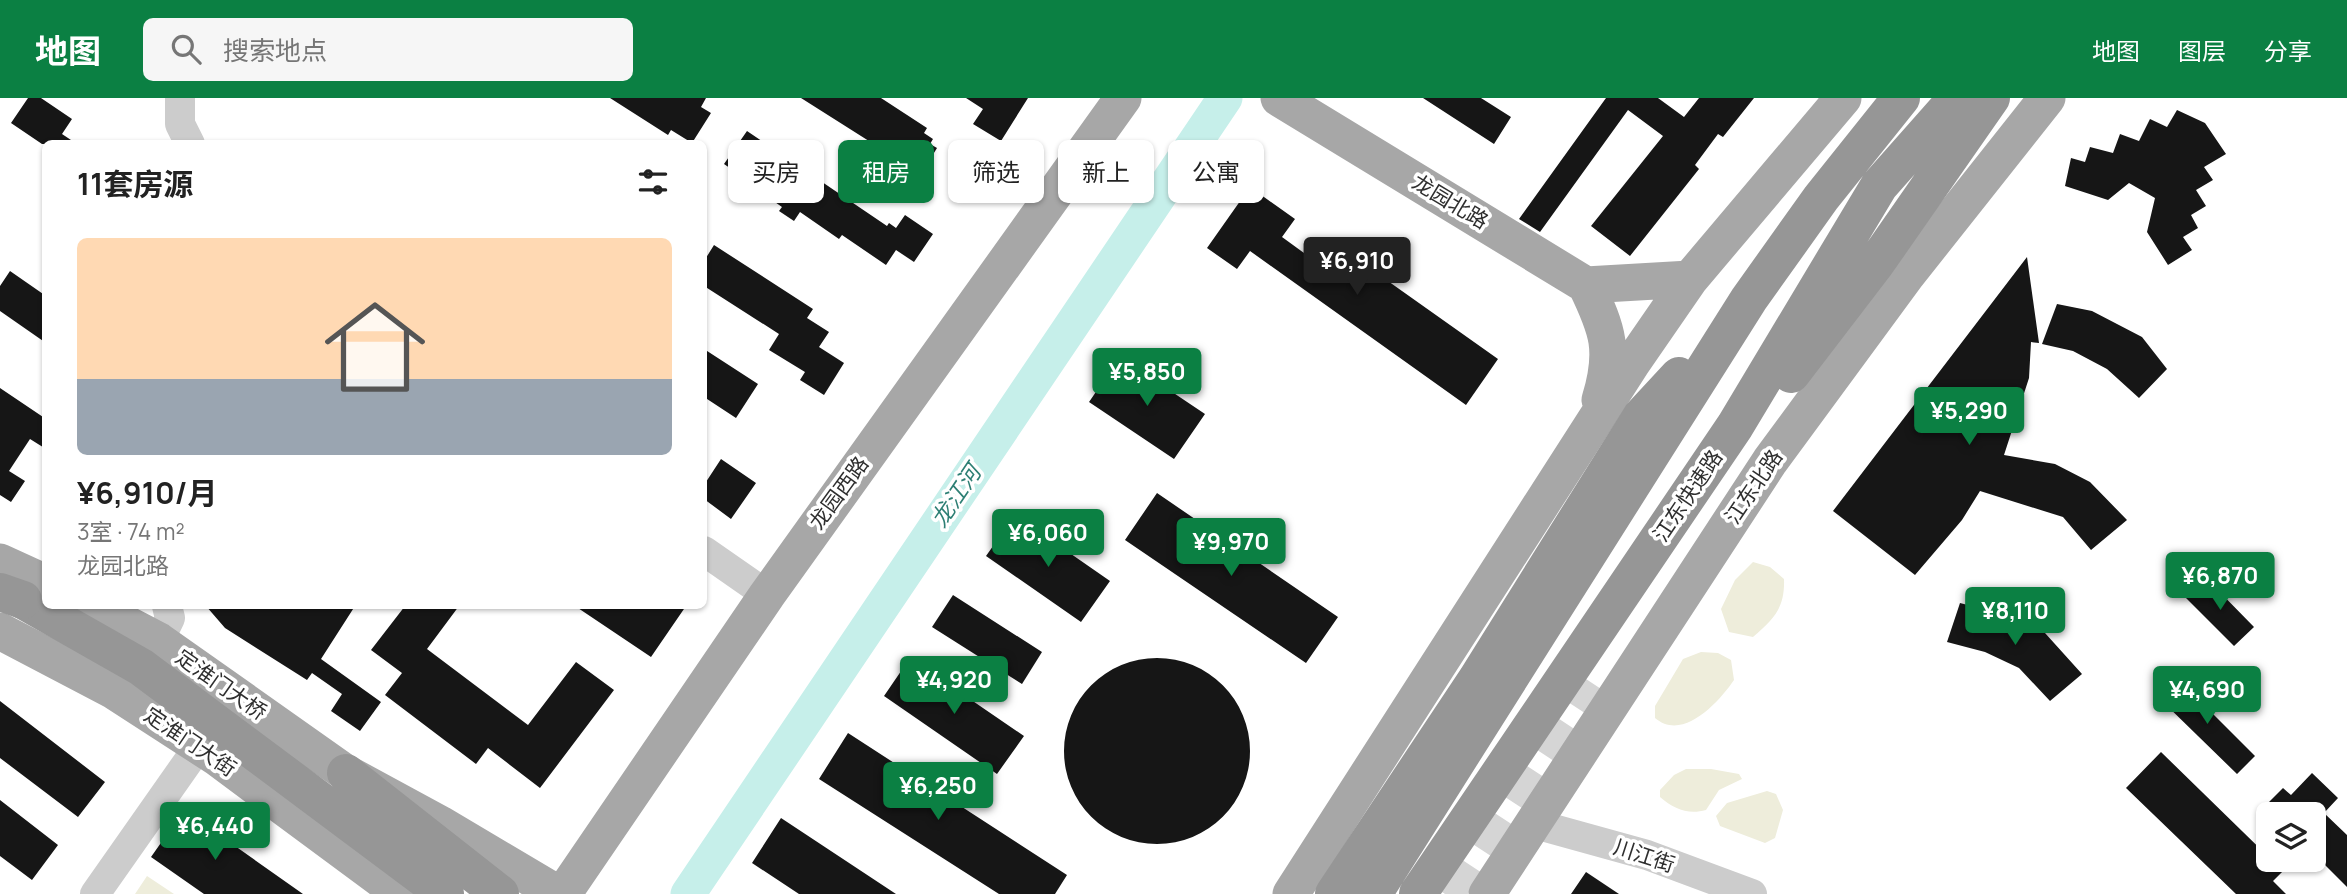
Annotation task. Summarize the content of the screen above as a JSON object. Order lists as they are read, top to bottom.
{
  "streets": {
    "highway": ["江东快速路"],
    "main road": [
      "龙园北路",
      "江东北路",
      "龙园西路",
      "定淮门大桥",
      "定淮门大街"
    ],
    "street": ["川江街"]
  },
  "crossings": [
    ["江东北路", "川江街"]
  ],
  "water": ["龙江河"],
  "page": {
    "header": "地图",
    "search": "搜索地点",
    "nav": ["地图", "图层", "分享"],
    "chip": [
      "买房",
      "租房",
      "筛选",
      "新上",
      "公寓"
    ],
    "heading": "11套房源",
    "list": [
      {
        "name": "¥6,910/月",
        "note": "3室 · 74 m² · 龙园北路"
      }
    ],
    "price": [
      "¥6,910",
      "¥5,850",
      "¥5,290",
      "¥6,060",
      "¥9,970",
      "¥6,870",
      "¥8,110",
      "¥4,920",
      "¥4,690",
      "¥6,250",
      "¥6,440"
    ]
  }
}
